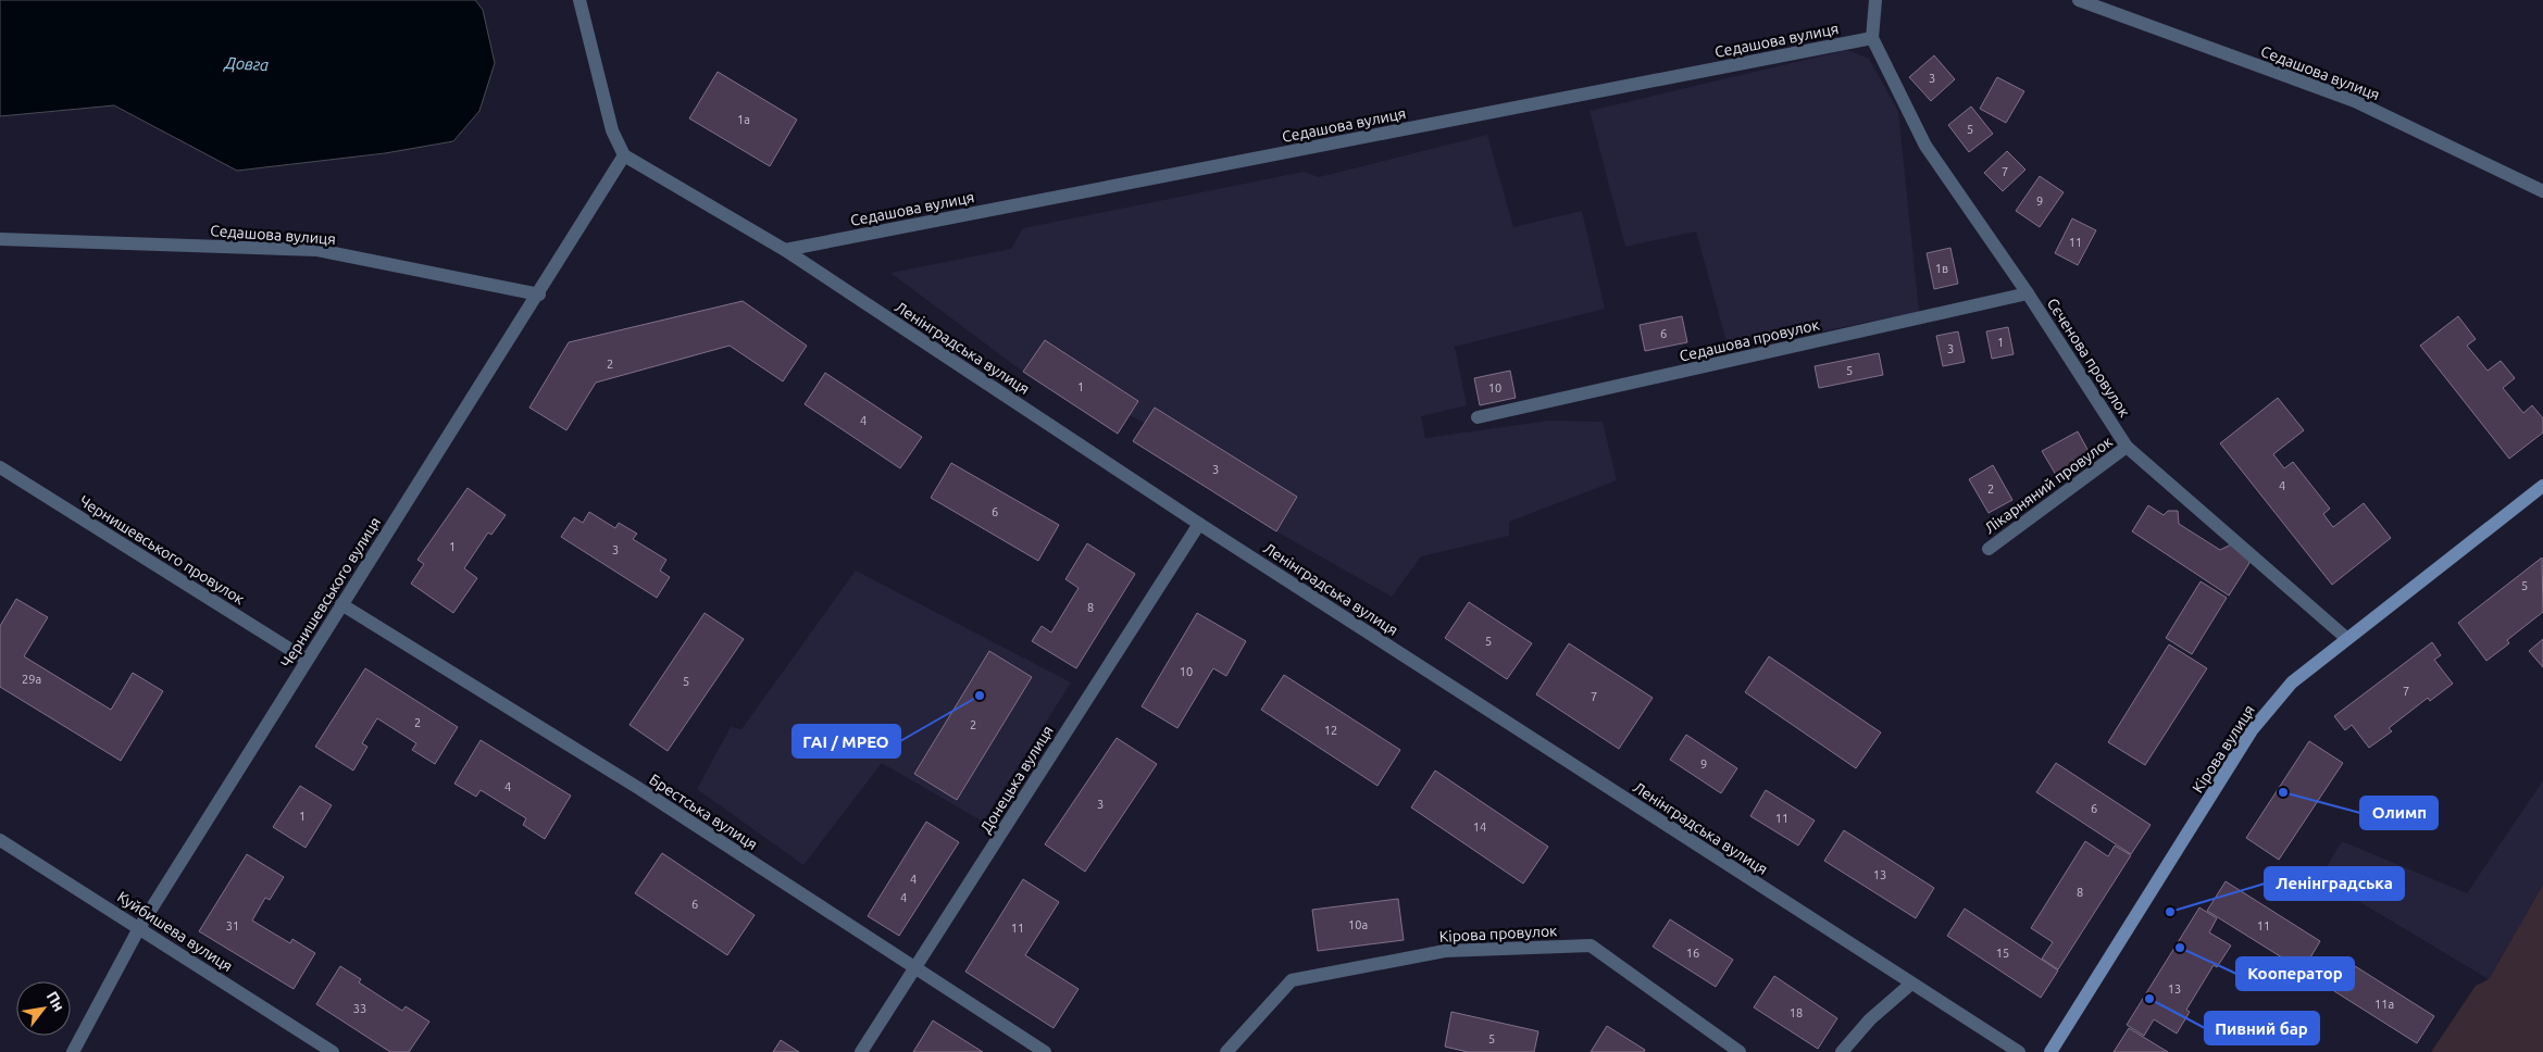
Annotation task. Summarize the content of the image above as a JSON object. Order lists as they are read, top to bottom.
{
  "streets": {
    "main road": ["Кірова вулиця"],
    "street": [
      "Седашова вулиця",
      "Седашова провулок",
      "Ленінградська вулиця",
      "Сєченова провулок",
      "Лікарняний провулок",
      "Чернишевського провулок",
      "Чернишевського вулиця",
      "Донецька вулиця",
      "Брестська вулиця",
      "Куйбишева вулиця",
      "Кірова провулок"
    ]
  },
  "crossings": [
    ["Седашова вулиця", "Ленінградська вулиця"],
    ["Седашова вулиця", "Сєченова провулок"],
    ["Седашова вулиця", "Чернишевського вулиця"],
    ["Седашова провулок", "Сєченова провулок"],
    ["Ленінградська вулиця", "Чернишевського вулиця"],
    ["Ленінградська вулиця", "Донецька вулиця"],
    ["Сєченова провулок", "Лікарняний провулок"],
    ["Сєченова провулок", "Кірова вулиця"],
    ["Чернишевського провулок", "Чернишевського вулиця"],
    ["Чернишевського вулиця", "Брестська вулиця"],
    ["Чернишевського вулиця", "Куйбишева вулиця"],
    ["Донецька вулиця", "Брестська вулиця"]
  ],
  "water": ["Довга"],
  "places": [
    "ГАІ / МРЕО",
    "Олимп",
    "Ленінградська",
    "Кооператор",
    "Пивний бар"
  ],
  "house_numbers": [
    "3",
    "1а",
    "5",
    "7",
    "9",
    "11",
    "1в",
    "6",
    "1",
    "3",
    "2",
    "5",
    "1",
    "10",
    "4",
    "3",
    "4",
    "2",
    "6",
    "1",
    "3",
    "5",
    "8",
    "5",
    "10",
    "29а",
    "5",
    "7",
    "7",
    "2",
    "2",
    "12",
    "9",
    "4",
    "3",
    "6",
    "1",
    "11",
    "14",
    "13",
    "4",
    "8",
    "4",
    "6",
    "10а",
    "31",
    "11",
    "11",
    "16",
    "15",
    "13",
    "11а",
    "33",
    "18",
    "5"
  ],
  "north": "top right"
}
